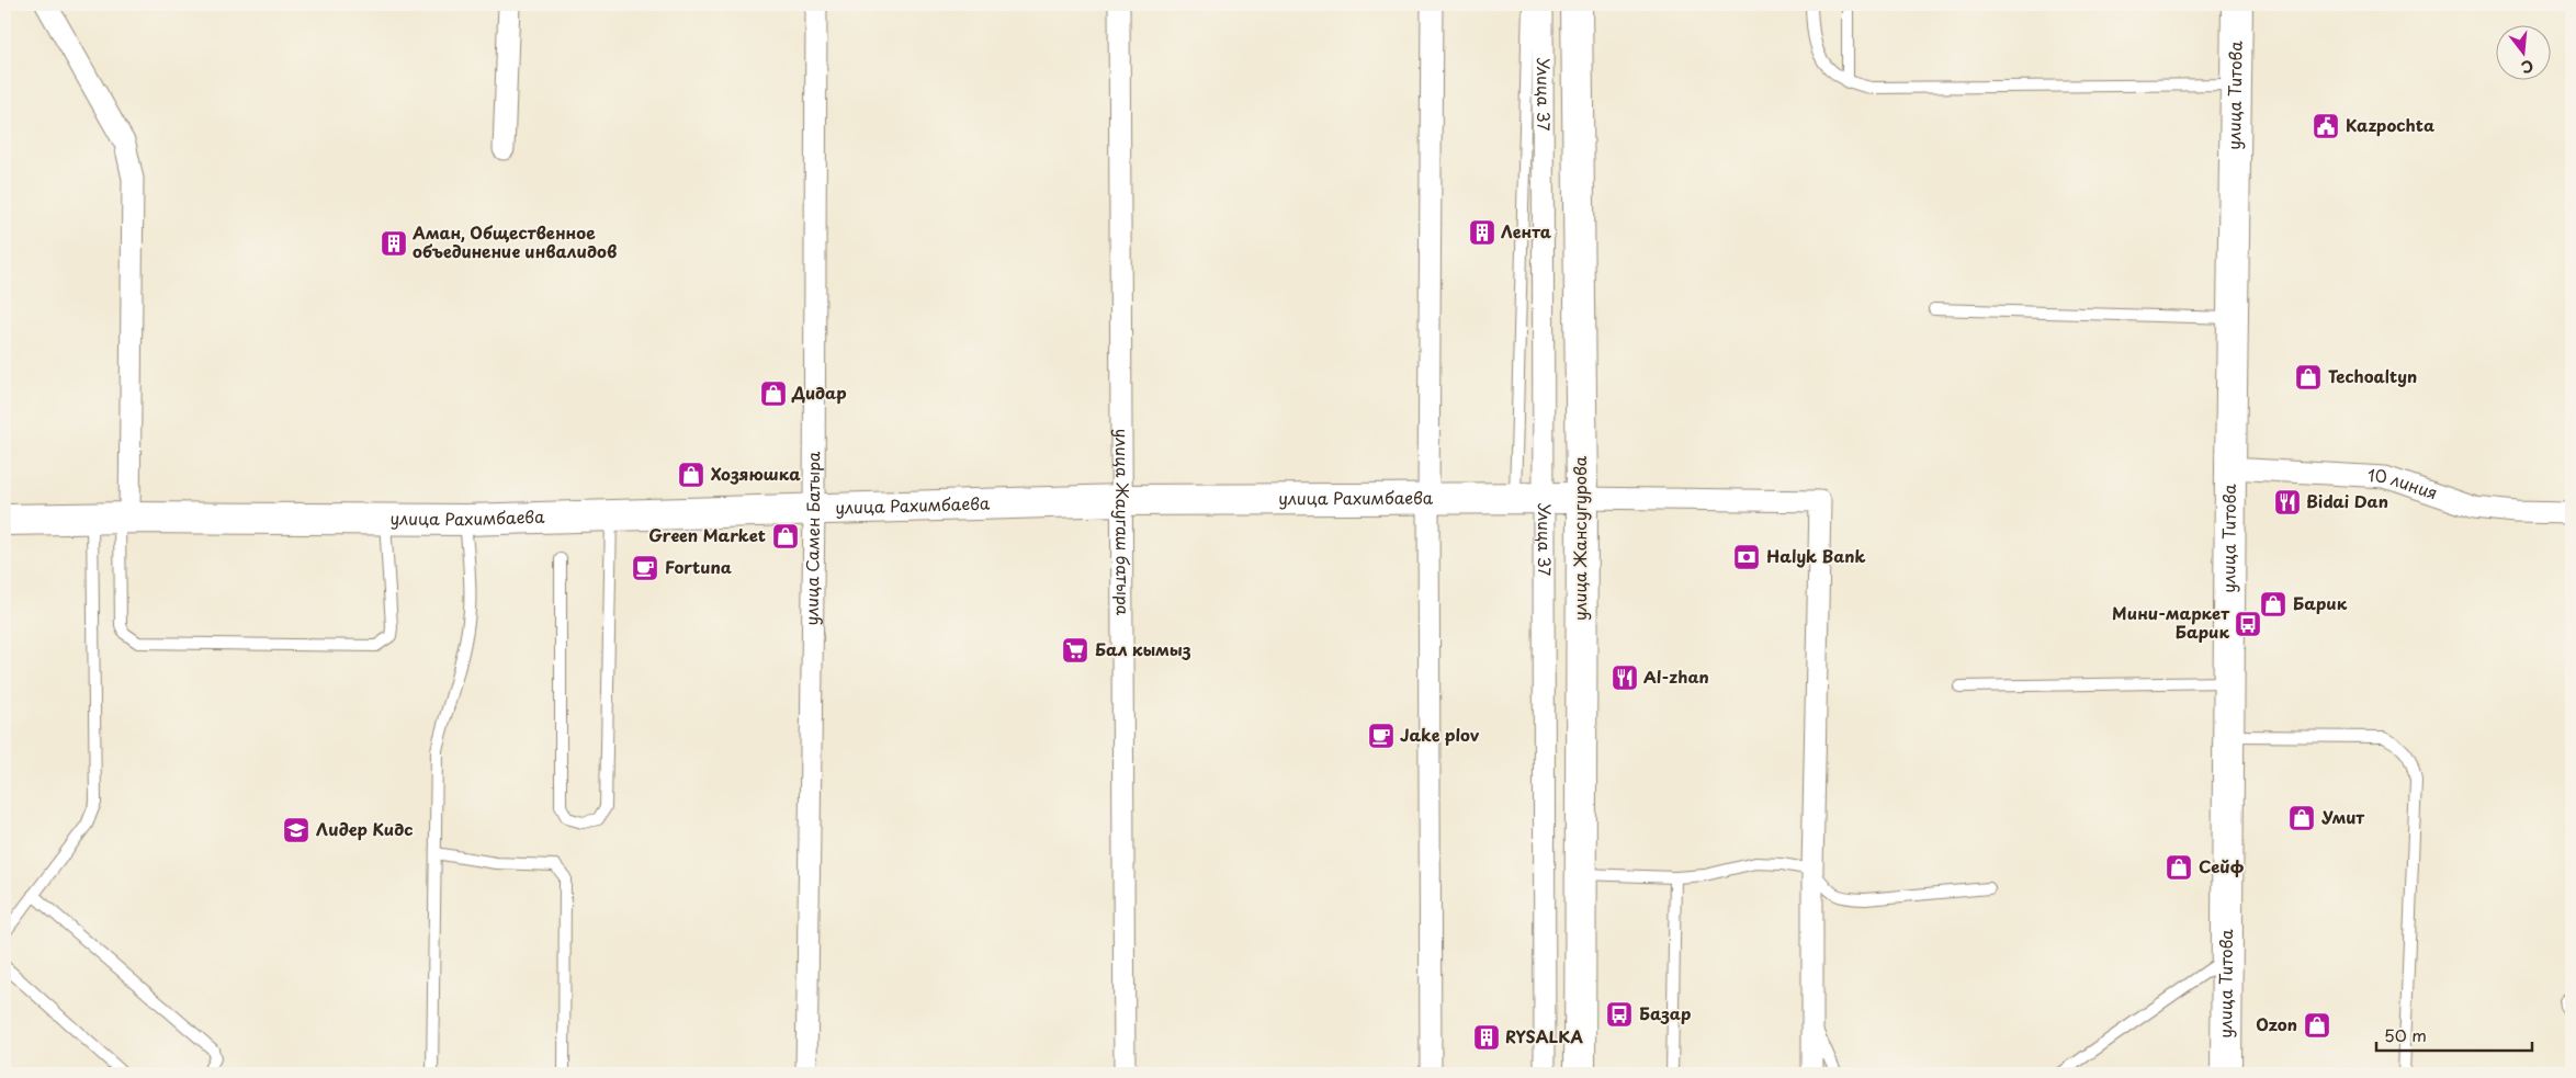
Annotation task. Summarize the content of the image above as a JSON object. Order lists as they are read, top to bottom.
{
  "streets": {
    "street": [
      "Улица 37",
      "улица Титова",
      "10 линия",
      "улица Рахимбаева",
      "улица Жаугаш батыра",
      "улица Жансугурова",
      "улица Самен Батыра"
    ]
  },
  "crossings": [
    ["улица Титова", "10 линия"],
    ["улица Рахимбаева", "улица Жаугаш батыра"],
    ["улица Рахимбаева", "улица Жансугурова"],
    ["улица Рахимбаева", "улица Самен Батыра"]
  ],
  "places": {
    "public building": ["Kazpochta"],
    "building": ["Лента", "Аман, Общественное объединение инвалидов", "RYSALKA"],
    "shop": [
      "Techoaltyn",
      "Дидар",
      "Хозяюшка",
      "Green Market",
      "Барик",
      "Умит",
      "Сейф",
      "Ozon"
    ],
    "restaurant": ["Bidai Dan", "Al-zhan"],
    "bank": ["Halyk Bank"],
    "cafe": ["Fortuna", "Jake plov"],
    "bus stop": ["Мини-маркет Барик", "Базар"],
    "supermarket": ["Бал кымыз"],
    "school or university": ["Лидер Кидс"]
  },
  "scale_bar": "50 m",
  "north": "bottom"
}
